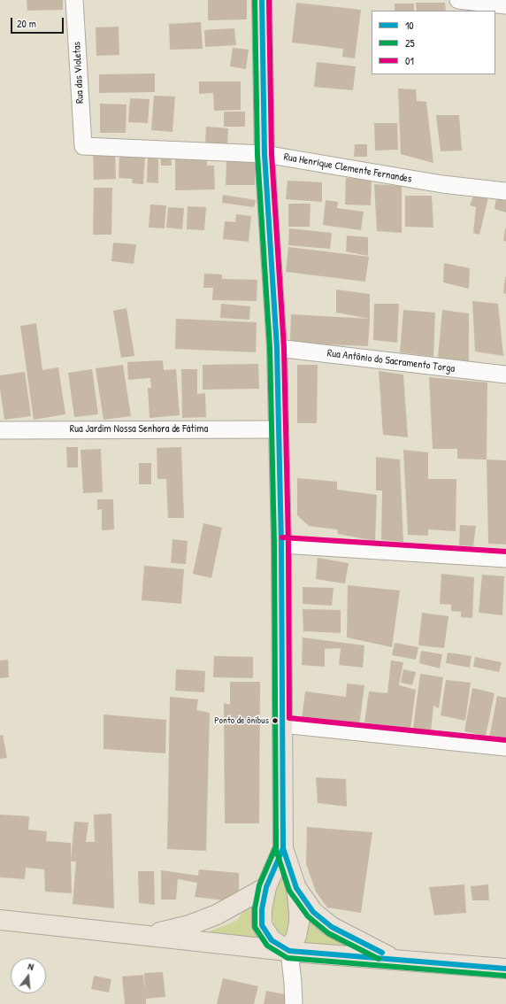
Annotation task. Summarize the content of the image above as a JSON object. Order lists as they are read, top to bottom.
{
  "streets": {
    "street": [
      "Rua das Violetas",
      "Rua Henrique Clemente Fernandes",
      "Rua Antônio do Sacramento Torga",
      "Rua Jardim Nossa Senhora de Fátima"
    ]
  },
  "crossings": [
    ["Rua das Violetas", "Rua Henrique Clemente Fernandes"]
  ],
  "places": ["Ponto de ônibus"],
  "lines": ["transit line 10", "transit line 25", "transit line 01"],
  "legend": ["10", "25", "01"],
  "scale_bar": "20 m",
  "north": "top"
}
